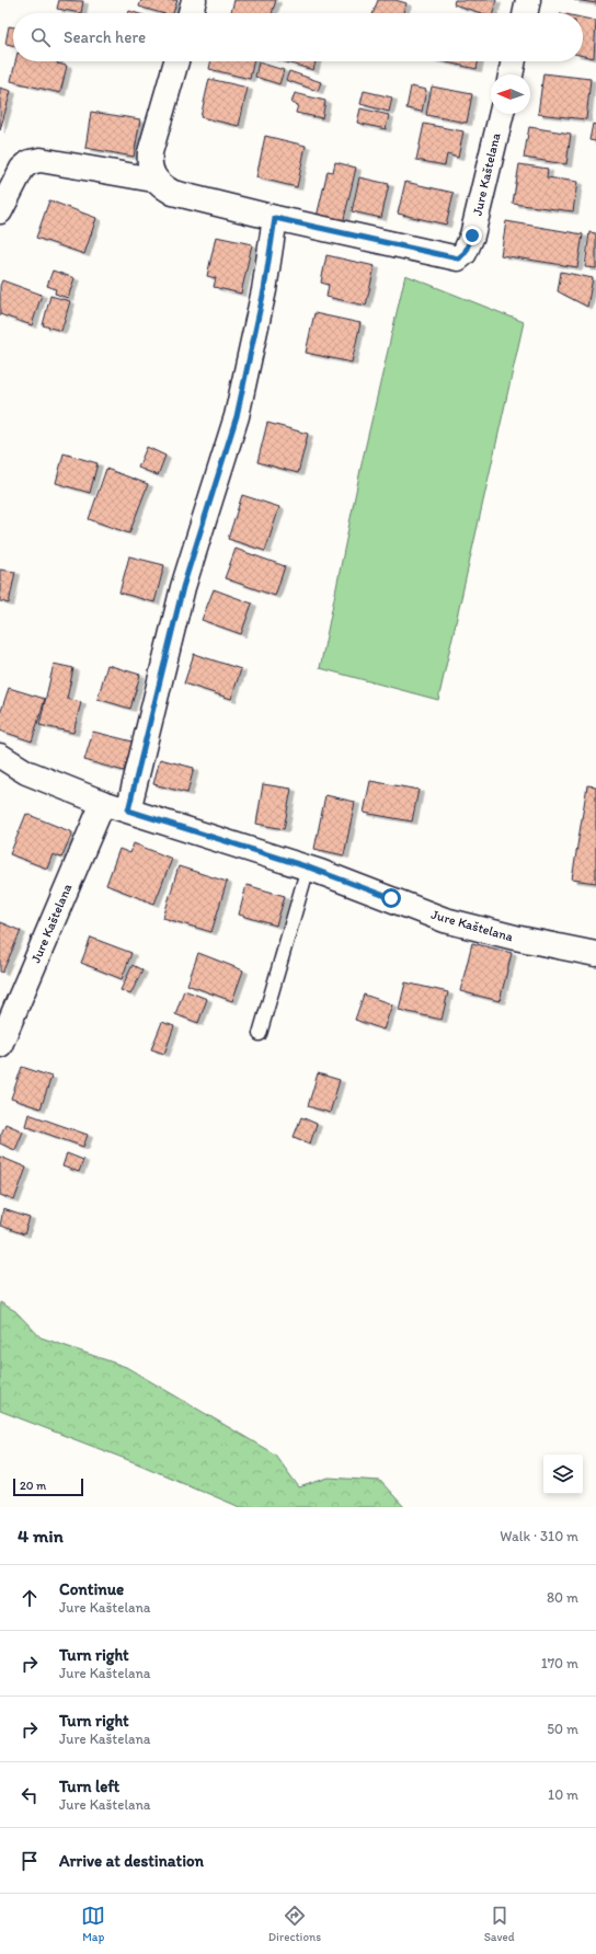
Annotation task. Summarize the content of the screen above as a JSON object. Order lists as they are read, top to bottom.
{
  "streets": {
    "street": ["Jure Kaštelana"]
  },
  "scale_bar": "20 m",
  "north": "left",
  "page": {
    "search": "Search here",
    "scale": "20 m",
    "heading": ["4 min", "Walk · 310 m"],
    "list": [
      ["Continue", "Jure Kaštelana", "80 m"],
      ["Turn right", "Jure Kaštelana", "170 m"],
      ["Turn right", "Jure Kaštelana", "50 m"],
      ["Turn left", "Jure Kaštelana", "10 m"],
      "Arrive at destination"
    ],
    "nav": ["Map", "Directions", "Saved"]
  }
}
